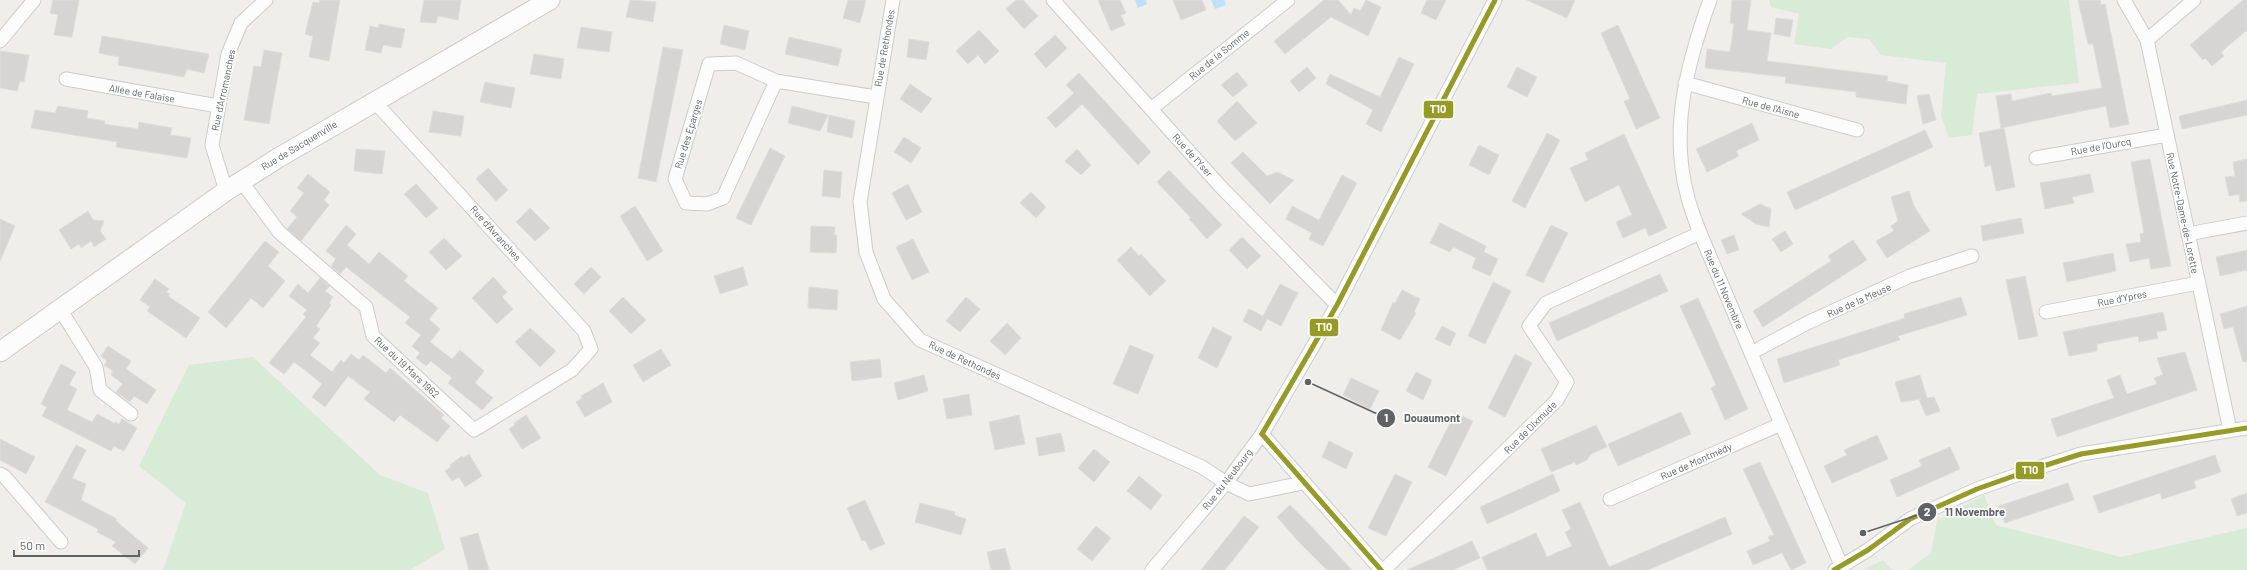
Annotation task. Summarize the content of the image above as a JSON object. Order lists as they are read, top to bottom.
{
  "streets": {
    "street": [
      "Rue de Rethondes",
      "Rue de la Somme",
      "Rue d'Arromanches",
      "Allée de Falaise",
      "Rue de l'Aisne",
      "Rue des Eparges",
      "Rue de Sacquenville",
      "Rue de l'Ourcq",
      "Rue de l'Yser",
      "Rue Notre-Dame-de-Lorette",
      "Rue d'Avranches",
      "Rue du 11 Novembre",
      "Rue d'Ypres",
      "Rue de la Meuse",
      "Rue du 19 Mars 1962",
      "Rue de Dixmude",
      "Rue de Montmédy",
      "Rue du Neubourg"
    ]
  },
  "crossings": [
    ["Rue de Rethondes", "Rue des Eparges"],
    ["Rue de Rethondes", "Rue du Neubourg"],
    ["Rue de la Somme", "Rue de l'Yser"],
    ["Rue d'Arromanches", "Allée de Falaise"],
    ["Rue d'Arromanches", "Rue de Sacquenville"],
    ["Rue d'Arromanches", "Rue du 19 Mars 1962"],
    ["Rue de l'Aisne", "Rue du 11 Novembre"],
    ["Rue de Sacquenville", "Rue d'Avranches"],
    ["Rue de Sacquenville", "Rue du 19 Mars 1962"],
    ["Rue de l'Ourcq", "Rue Notre-Dame-de-Lorette"],
    ["Rue de l'Yser", "Rue du Neubourg"],
    ["Rue Notre-Dame-de-Lorette", "Rue d'Ypres"],
    ["Rue d'Avranches", "Rue du 19 Mars 1962"],
    ["Rue du 11 Novembre", "Rue de la Meuse"],
    ["Rue du 11 Novembre", "Rue de Dixmude"],
    ["Rue du 11 Novembre", "Rue de Montmédy"]
  ],
  "places": ["Douaumont", "11 Novembre"],
  "lines": ["transit line T10"],
  "scale_bar": "50 m"
}
